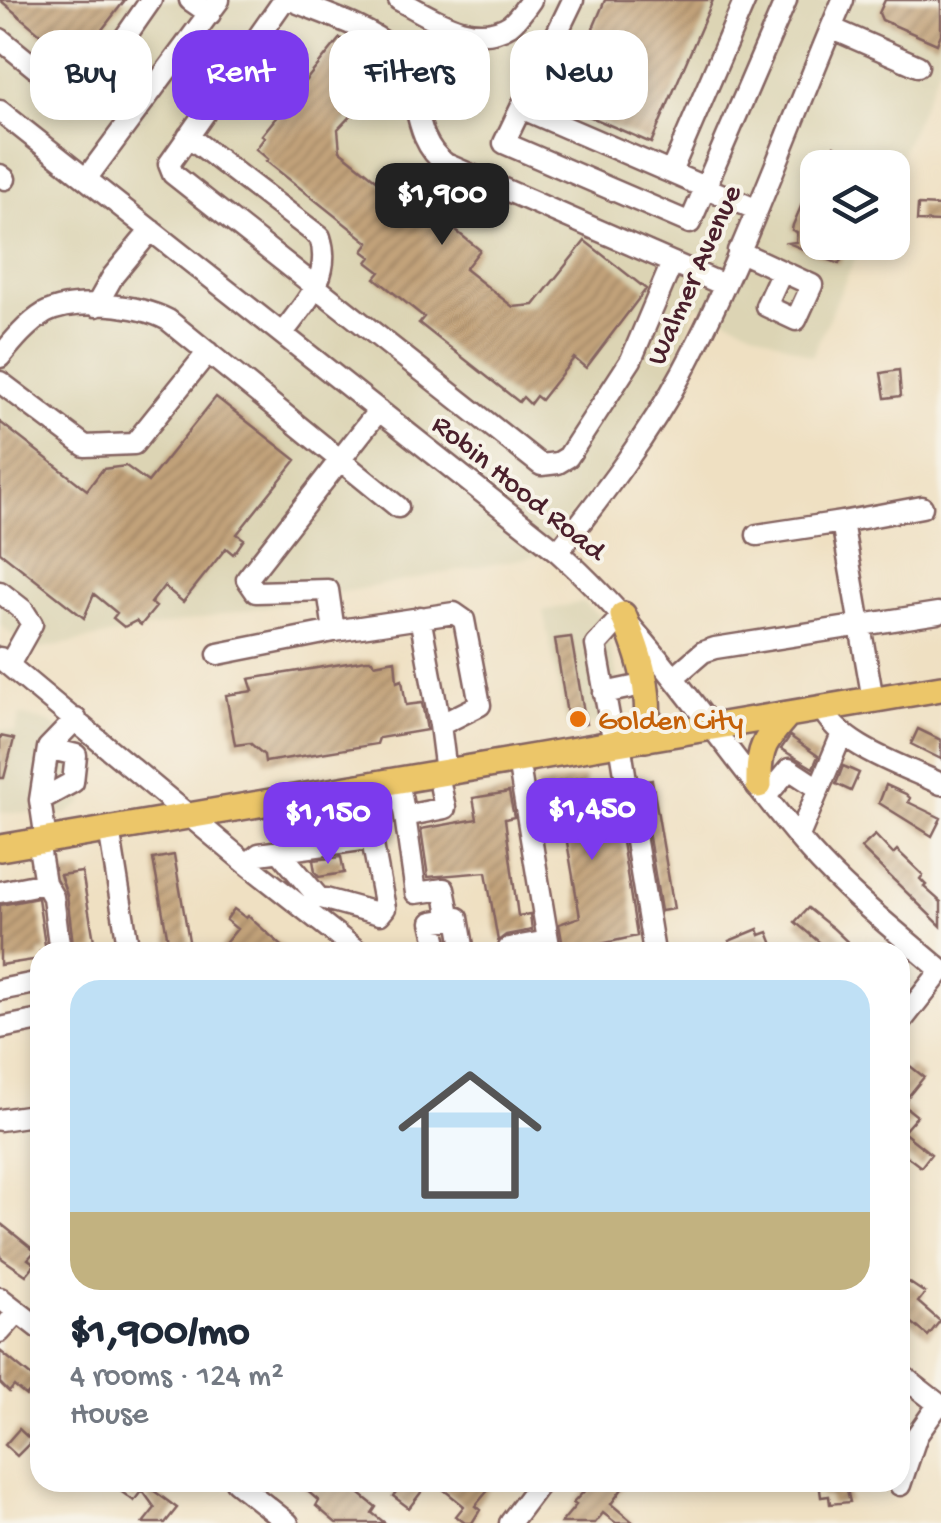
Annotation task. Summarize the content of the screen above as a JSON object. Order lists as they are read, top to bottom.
{
  "streets": {
    "street": ["Walmer Avenue", "Robin Hood Road"]
  },
  "crossings": [
    ["Walmer Avenue", "Robin Hood Road"]
  ],
  "places": ["Golden City"],
  "page": {
    "chip": [
      "Buy",
      "Rent",
      "Filters",
      "New"
    ],
    "price": ["$1,900", "$1,450", "$1,150"],
    "list": [
      {
        "name": "$1,900/mo",
        "note": "4 rooms · 124 m² · House"
      }
    ]
  }
}
